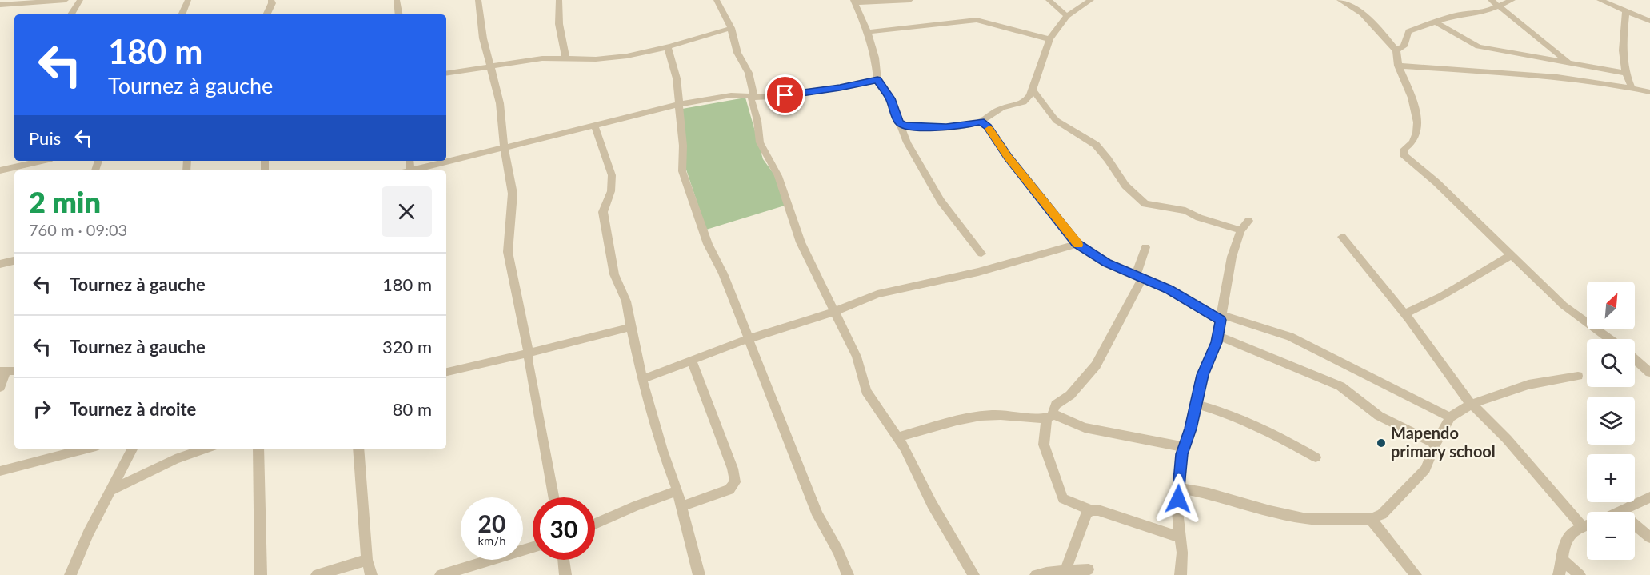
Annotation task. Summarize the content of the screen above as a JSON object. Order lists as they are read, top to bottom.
{
  "places": ["Mapendo primary school"],
  "north": "top right",
  "page": {
    "turn": ["180 m", "Tournez à gauche"],
    "then": "Puis",
    "heading": ["2 min", "760 m · 09:03"],
    "list": [
      {
        "name": "Tournez à gauche",
        "value": "180 m"
      },
      {
        "name": "Tournez à gauche",
        "value": "320 m"
      },
      {
        "name": "Tournez à droite",
        "value": "80 m"
      }
    ],
    "map_buttons": ["+", "−"],
    "speed": "20 km/h",
    "limit": "30"
  }
}
